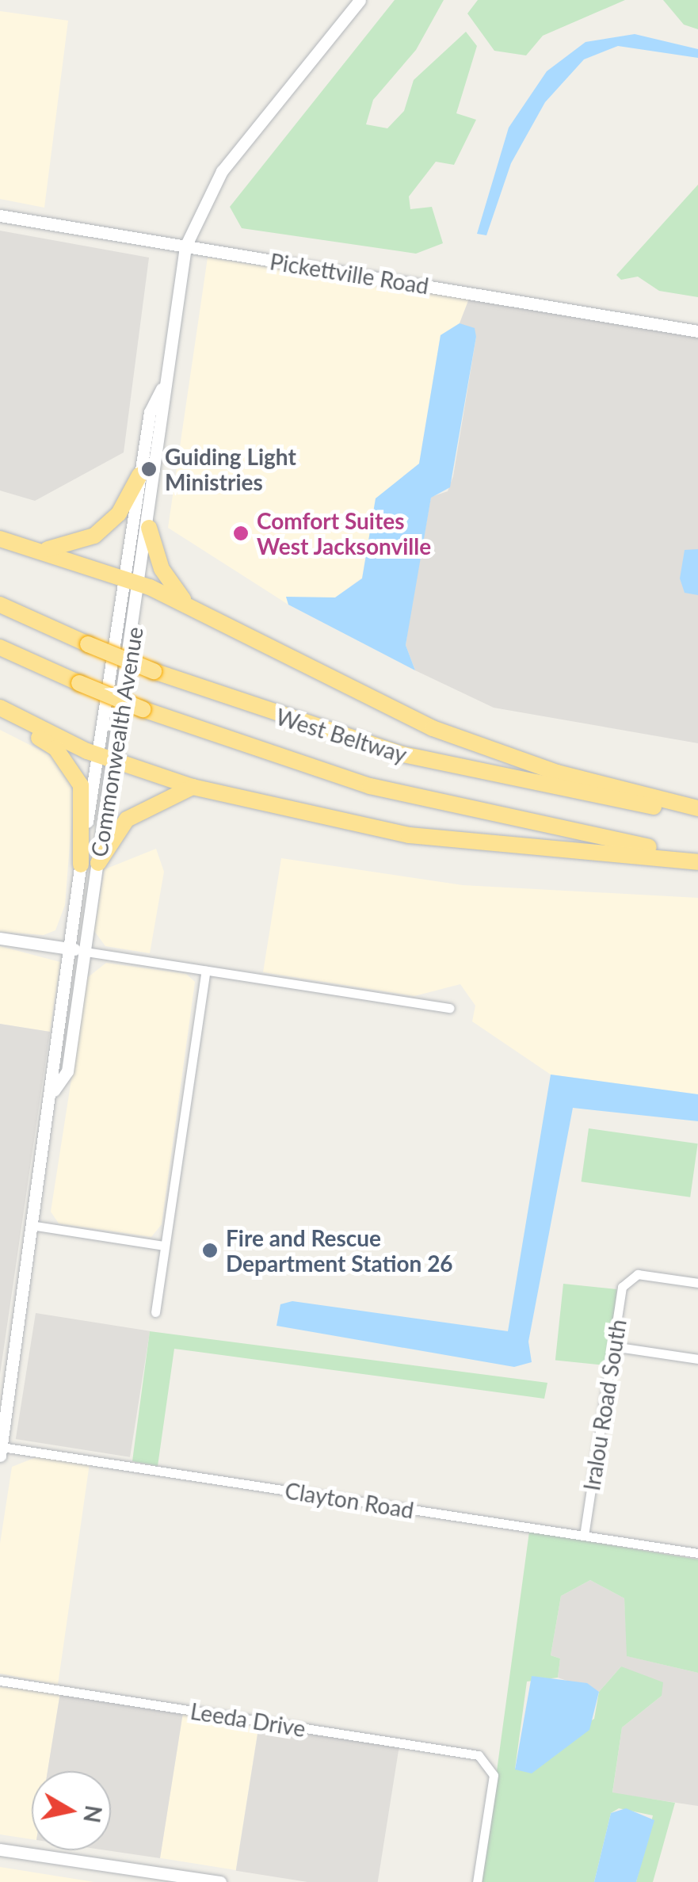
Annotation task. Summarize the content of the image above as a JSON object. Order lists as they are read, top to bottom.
{
  "streets": {
    "highway": ["West Beltway"],
    "main road": ["Pickettville Road", "Commonwealth Avenue"],
    "street": ["Iralou Road South", "Clayton Road", "Leeda Drive"]
  },
  "crossings": [
    ["Pickettville Road", "Commonwealth Avenue"],
    ["Commonwealth Avenue", "Clayton Road"],
    ["Iralou Road South", "Clayton Road"]
  ],
  "places": ["Guiding Light Ministries", "Comfort Suites West Jacksonville", "Fire and Rescue Department Station 26"],
  "north": "right"
}
